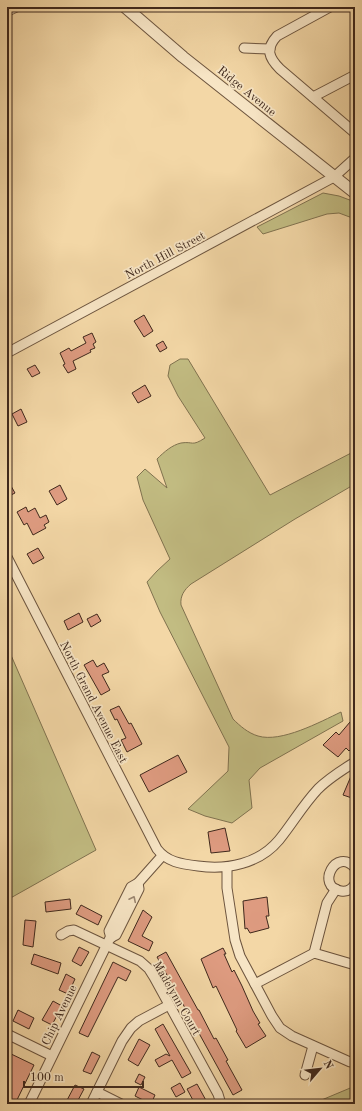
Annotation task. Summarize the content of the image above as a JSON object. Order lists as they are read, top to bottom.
{
  "streets": {
    "street": [
      "Ridge Avenue",
      "North Hill Street",
      "North Grand Avenue East",
      "Madelynn Court",
      "Chip Avenue"
    ]
  },
  "crossings": [
    ["Ridge Avenue", "North Hill Street"],
    ["North Grand Avenue East", "Chip Avenue"],
    ["Madelynn Court", "Chip Avenue"]
  ],
  "scale_bar": "100 m",
  "north": "top right"
}
